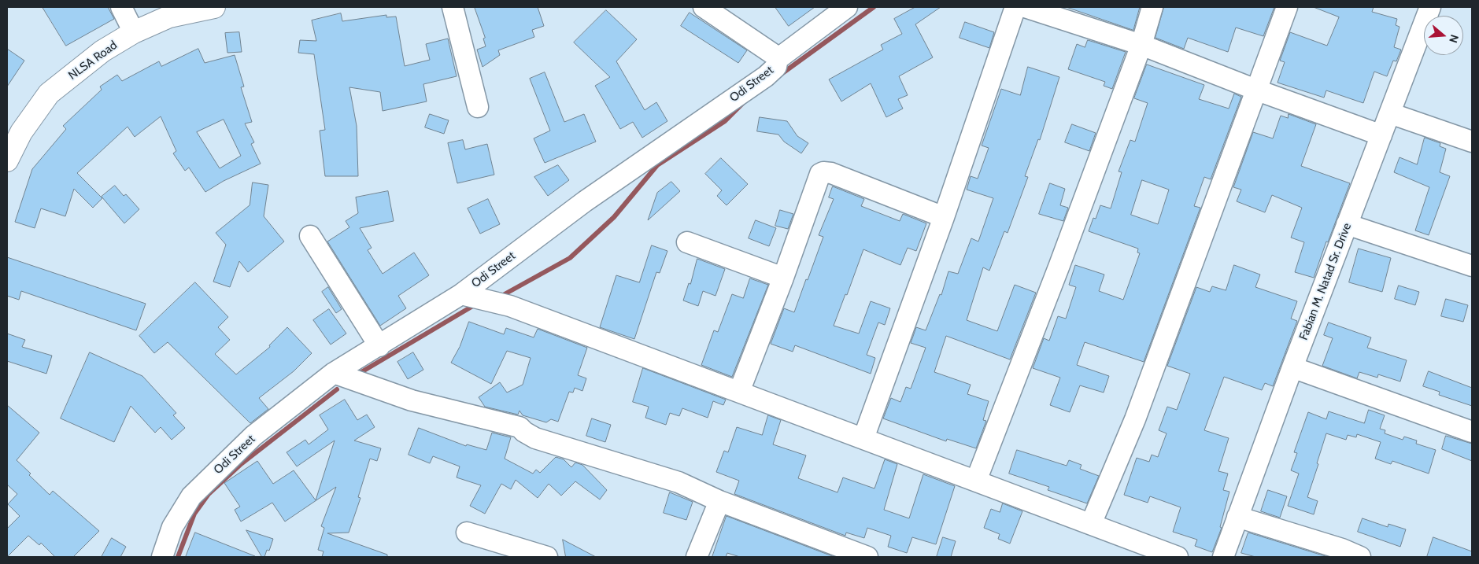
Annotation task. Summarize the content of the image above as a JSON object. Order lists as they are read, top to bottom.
{
  "streets": {
    "main road": ["NLSA Road"],
    "street": ["Odi Street", "Fabian M. Natad Sr. Drive"]
  },
  "north": "right"
}
